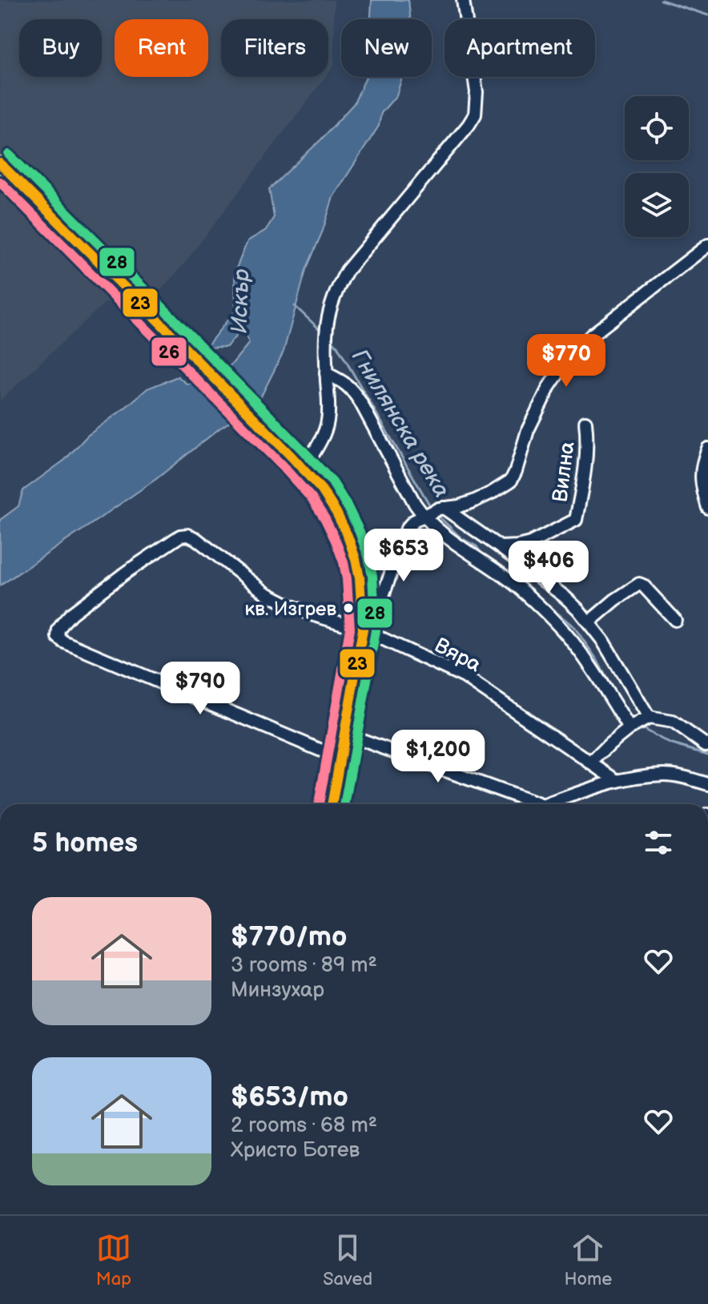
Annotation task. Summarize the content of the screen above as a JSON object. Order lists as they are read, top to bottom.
{
  "streets": {
    "street": ["Вилна", "Вяра"]
  },
  "water": ["Искър", "Гнилянска река"],
  "places": ["кв. Изгрев"],
  "lines": ["transit line 28", "transit line 23", "transit line 26"],
  "page": {
    "chip": [
      "Buy",
      "Rent",
      "Filters",
      "New",
      "Apartment"
    ],
    "price": [
      "$770",
      "$653",
      "$406",
      "$790",
      "$1,200"
    ],
    "heading": "5 homes",
    "list": [
      {
        "name": "$770/mo",
        "note": "3 rooms · 89 m² · Минзухар"
      },
      {
        "name": "$653/mo",
        "note": "2 rooms · 68 m² · Христо Ботев"
      }
    ],
    "tabs": ["Map", "Saved", "Home"]
  }
}
